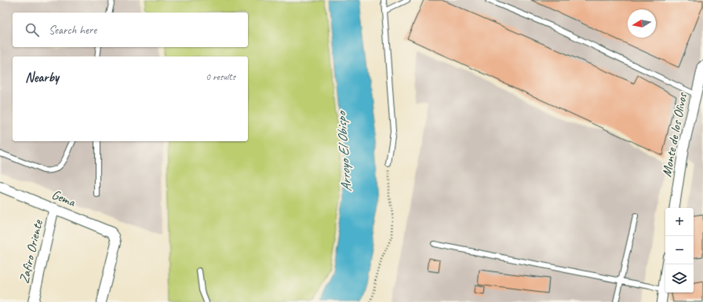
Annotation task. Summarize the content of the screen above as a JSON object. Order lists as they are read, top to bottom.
{
  "streets": {
    "street": ["Monte de los Olivos", "Gema", "Zafiro Oriente"]
  },
  "crossings": [
    ["Gema", "Zafiro Oriente"]
  ],
  "water": ["Arroyo El Obispo"],
  "north": "left",
  "page": {
    "search": "Search here",
    "heading": ["Nearby", "0 results"],
    "map_buttons": ["+", "−"]
  }
}
